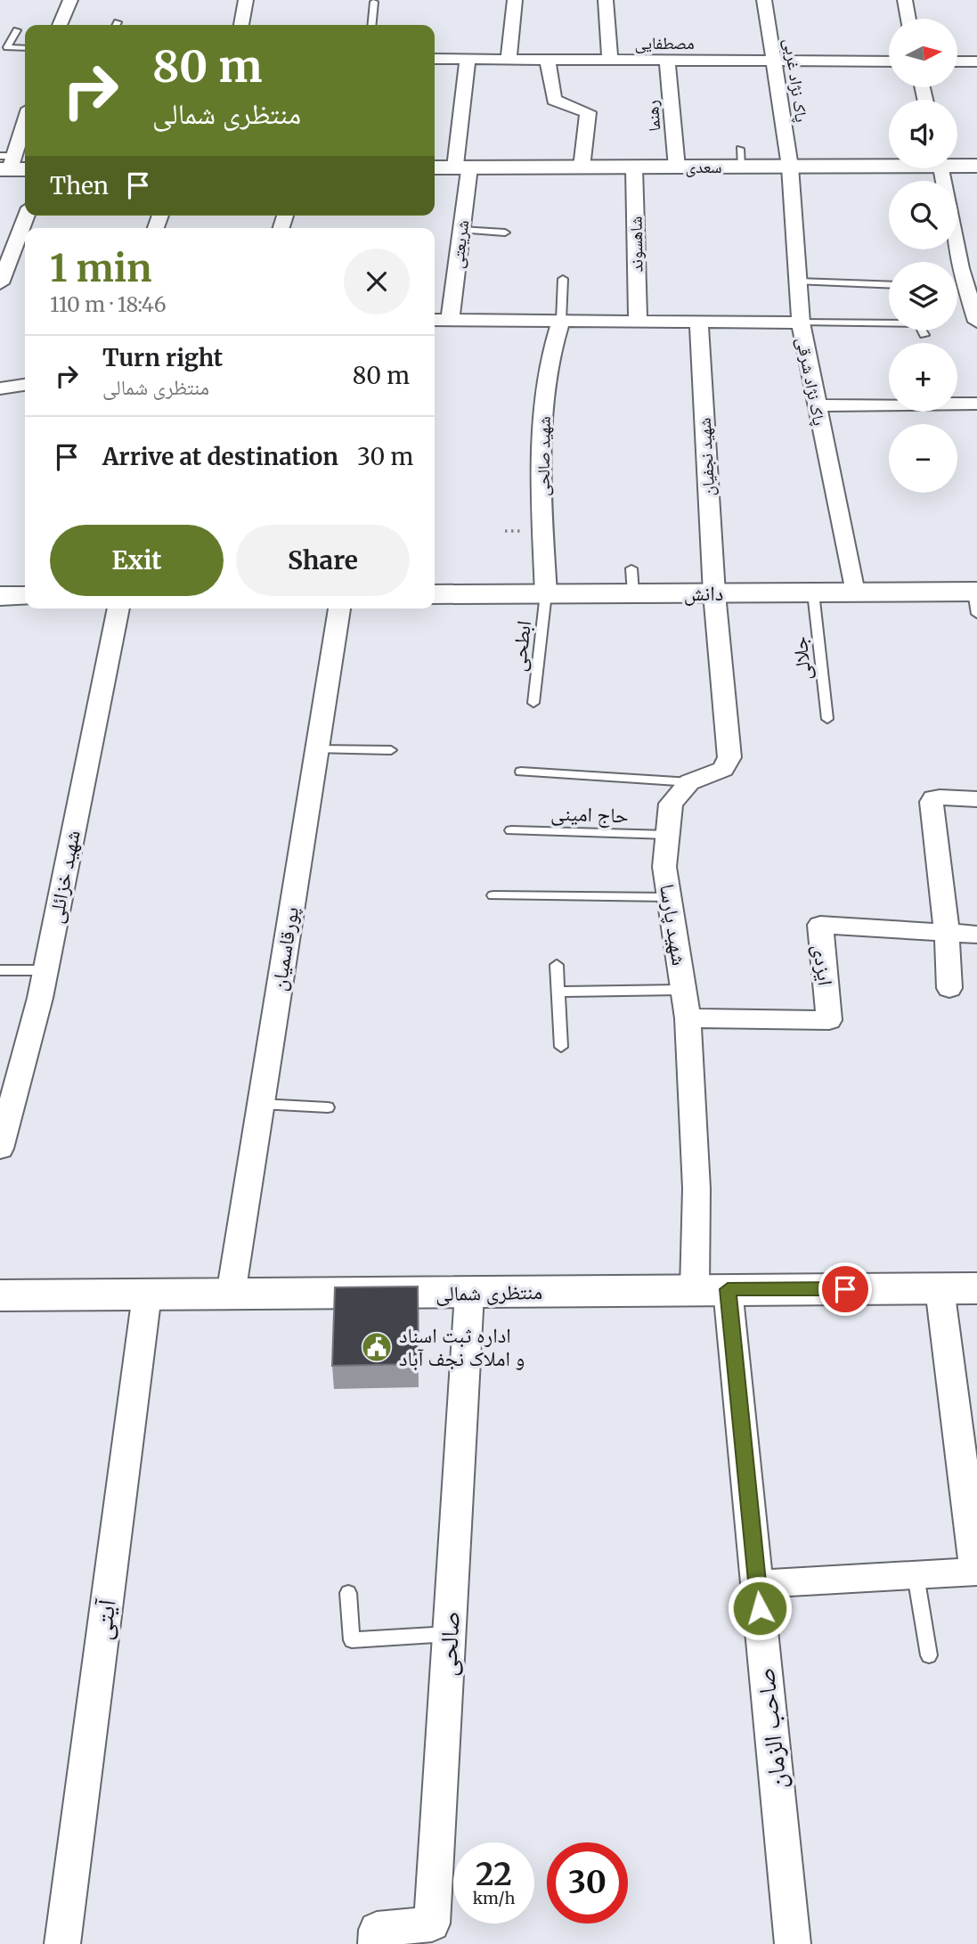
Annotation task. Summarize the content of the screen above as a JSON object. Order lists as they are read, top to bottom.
{
  "streets": {
    "street": [
      "مصطفایی",
      "پاک نژاد غربی",
      "رهنما",
      "سعدی",
      "شریعتی",
      "شاهسوند",
      "پاک نژاد شرقی",
      "شهید صالحی",
      "شهید نجفیان",
      "دانش",
      "شهید خزائلی",
      "شهید پارسا",
      "پورقاسمیان",
      "ایزدی",
      "منتظری شمالی",
      "آیتی",
      "صالحی",
      "صاحب الزمان"
    ],
    "lane": ["ابطحی", "جلالی", "حاج امینی"]
  },
  "crossings": [
    ["مصطفایی", "پاک نژاد غربی"],
    ["مصطفایی", "رهنما"],
    ["مصطفایی", "شریعتی"],
    ["پاک نژاد غربی", "سعدی"],
    ["پاک نژاد غربی", "پاک نژاد شرقی"],
    ["رهنما", "سعدی"],
    ["سعدی", "شریعتی"],
    ["سعدی", "شاهسوند"],
    ["سعدی", "پاک نژاد شرقی"],
    ["پاک نژاد شرقی", "دانش"],
    ["شهید صالحی", "دانش"],
    ["شهید صالحی", "ابطحی"],
    ["شهید نجفیان", "دانش"],
    ["دانش", "ابطحی"],
    ["دانش", "جلالی"],
    ["حاج امینی", "شهید پارسا"],
    ["شهید پارسا", "ایزدی"],
    ["شهید پارسا", "منتظری شمالی"],
    ["شهید پارسا", "صاحب الزمان"],
    ["پورقاسمیان", "منتظری شمالی"],
    ["منتظری شمالی", "آیتی"],
    ["منتظری شمالی", "صالحی"],
    ["منتظری شمالی", "صاحب الزمان"]
  ],
  "places": {
    "public building": ["اداره ثبت اسناد و املاک نجف آباد"]
  },
  "north": "right",
  "page": {
    "map_buttons": ["+", "−"],
    "turn": ["80 m", "منتظری شمالی"],
    "then": "Then",
    "heading": ["1 min", "110 m · 18:46"],
    "list": [
      {
        "name": "Turn right",
        "note": "منتظری شمالی",
        "value": "80 m"
      },
      {
        "name": "Arrive at destination",
        "value": "30 m"
      }
    ],
    "buttons": ["Exit", "Share"],
    "speed": "22 km/h",
    "limit": "30"
  }
}
